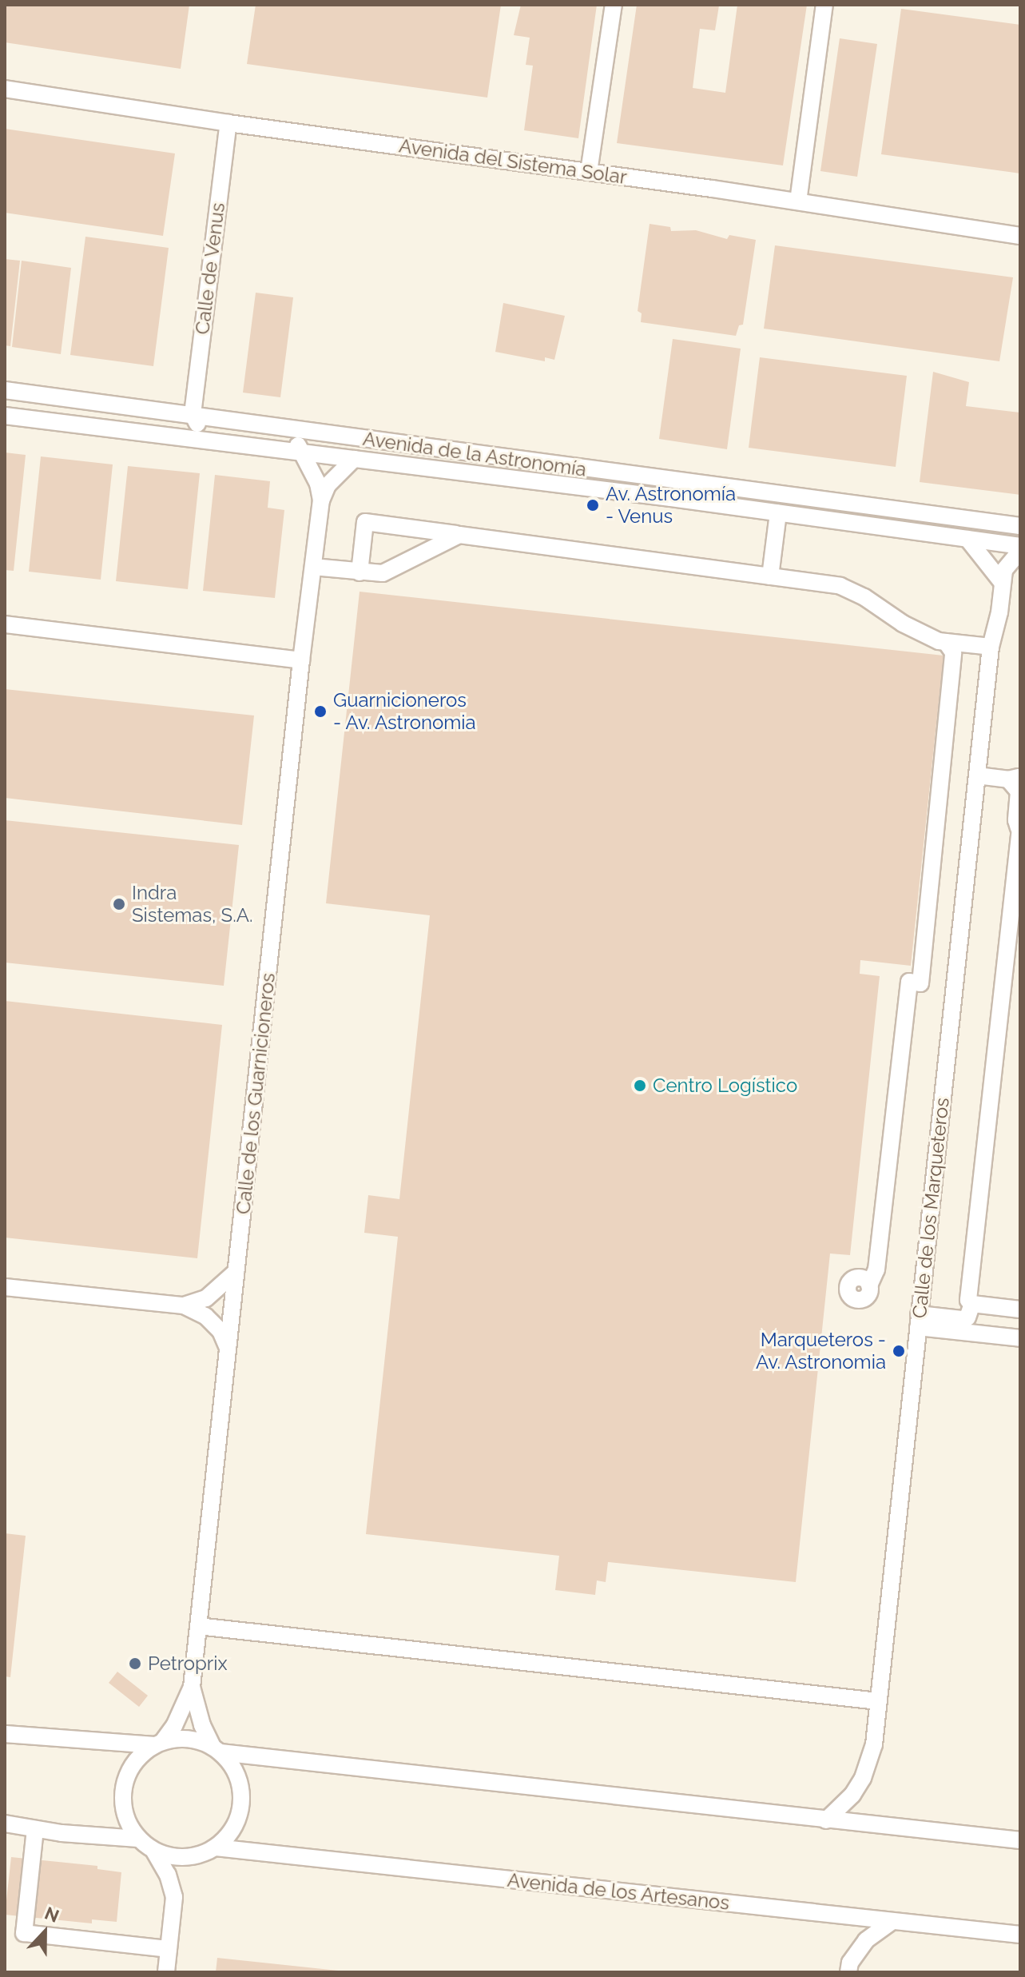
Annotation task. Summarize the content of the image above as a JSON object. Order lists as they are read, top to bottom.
{
  "streets": {
    "street": [
      "Avenida del Sistema Solar",
      "Calle de Venus",
      "Avenida de la Astronomía",
      "Calle de los Guarnicioneros",
      "Calle de los Marqueteros",
      "Avenida de los Artesanos"
    ]
  },
  "crossings": [
    ["Avenida del Sistema Solar", "Calle de Venus"],
    ["Calle de Venus", "Avenida de la Astronomía"],
    ["Avenida de la Astronomía", "Calle de los Guarnicioneros"],
    ["Avenida de la Astronomía", "Calle de los Marqueteros"],
    ["Calle de los Guarnicioneros", "Avenida de los Artesanos"]
  ],
  "places": [
    "Av. Astronomía - Venus",
    "Guarnicioneros - Av. Astronomia",
    "Indra Sistemas, S.A.",
    "Centro Logístico",
    "Marqueteros - Av. Astronomia",
    "Petroprix"
  ],
  "north": "top"
}
